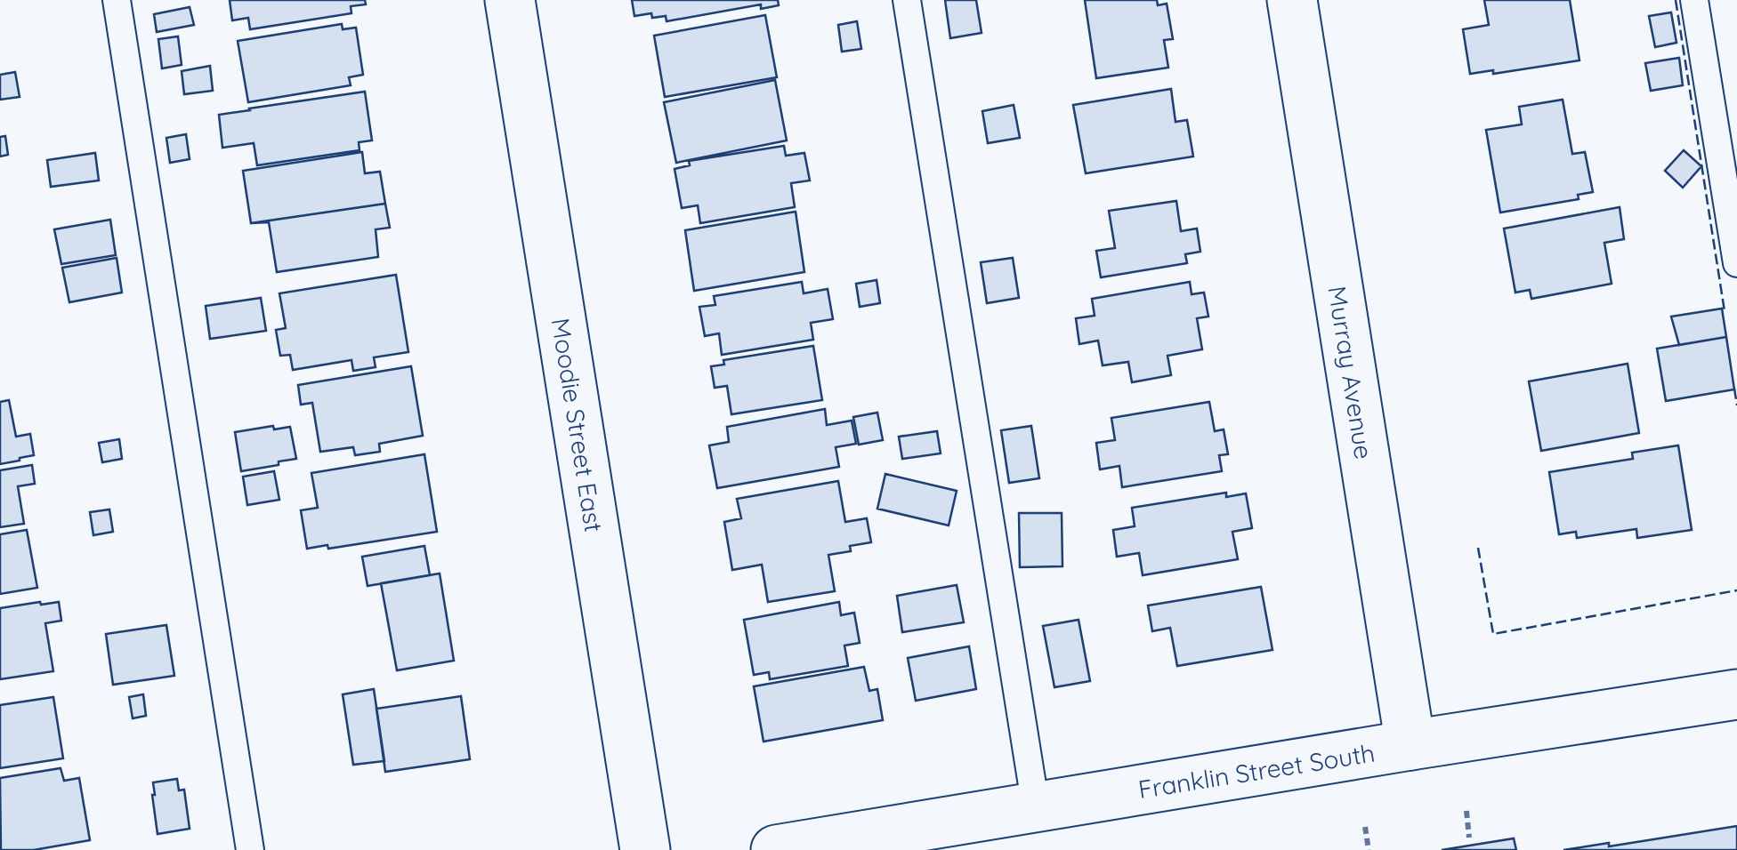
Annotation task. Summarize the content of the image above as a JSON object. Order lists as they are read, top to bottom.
{
  "streets": {
    "street": ["Murray Avenue", "Moodie Street East", "Franklin Street South"]
  },
  "crossings": [
    ["Murray Avenue", "Franklin Street South"]
  ]
}
